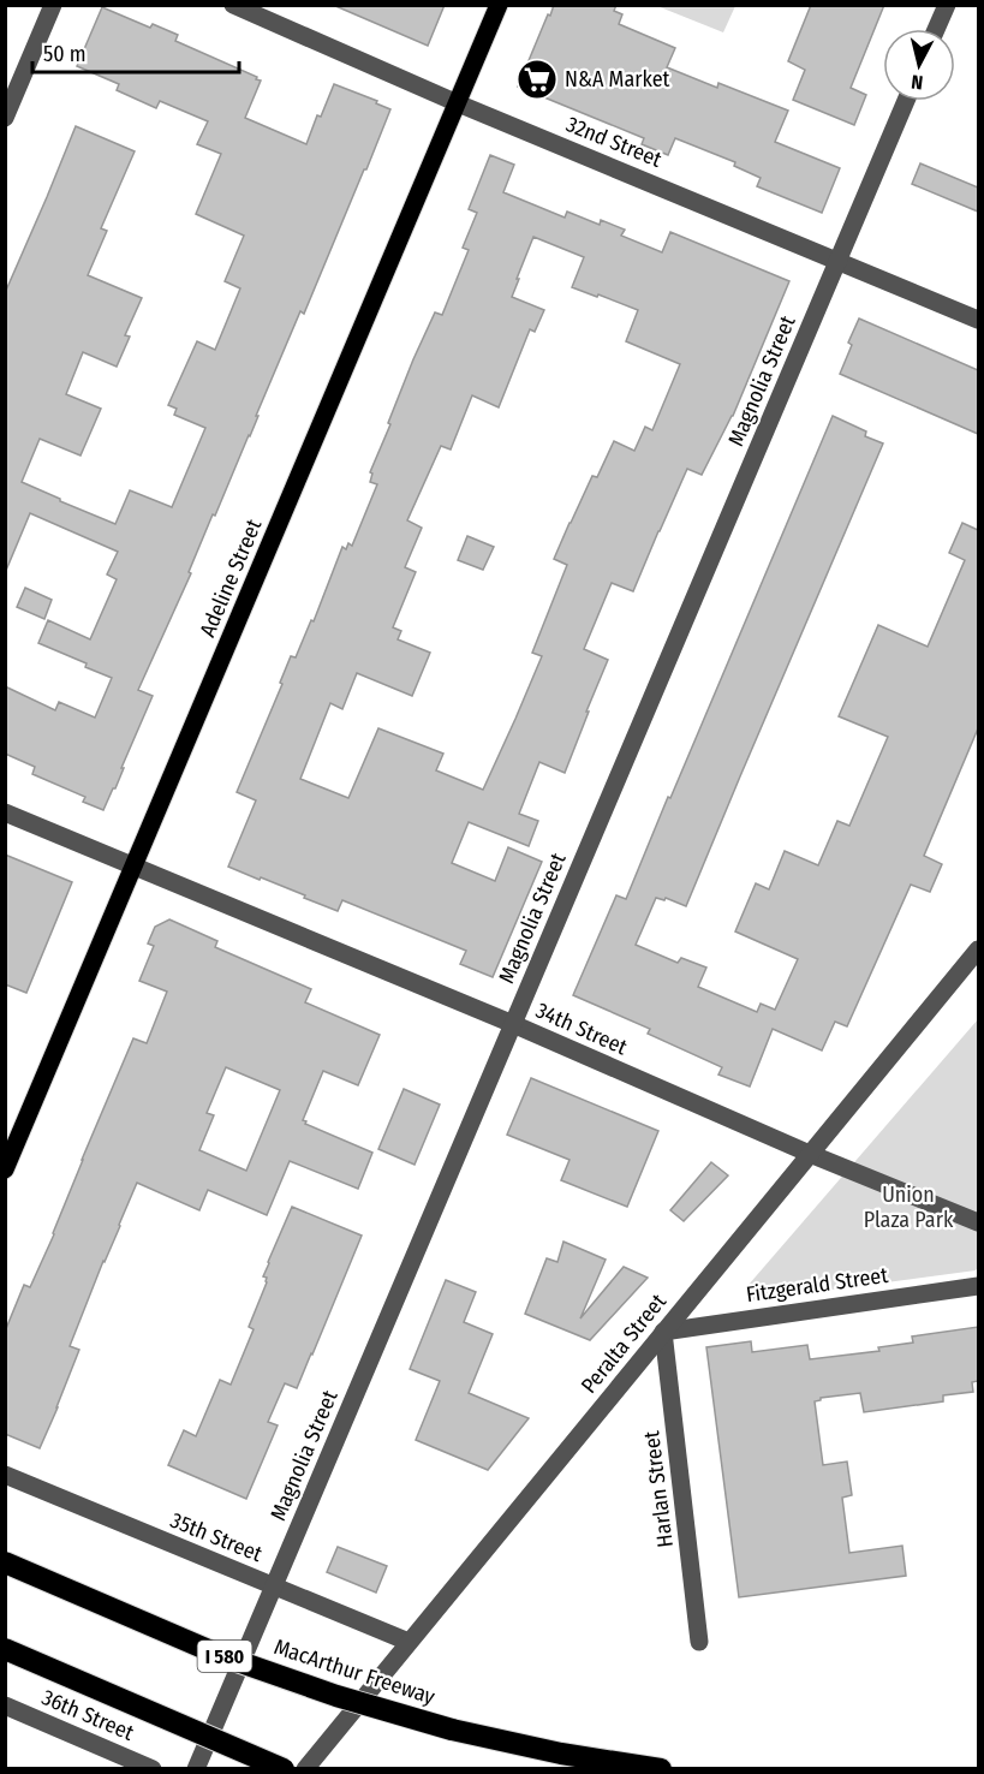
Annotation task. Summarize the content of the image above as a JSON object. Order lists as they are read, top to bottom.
{
  "streets": {
    "highway": ["I 580", "MacArthur Freeway"],
    "main road": ["Adeline Street"],
    "street": [
      "32nd Street",
      "Magnolia Street",
      "34th Street",
      "Fitzgerald Street",
      "Peralta Street",
      "Harlan Street",
      "35th Street",
      "36th Street"
    ]
  },
  "crossings": [
    ["32nd Street", "Magnolia Street"],
    ["32nd Street", "Adeline Street"],
    ["Magnolia Street", "34th Street"],
    ["Magnolia Street", "35th Street"],
    ["Adeline Street", "34th Street"],
    ["34th Street", "Peralta Street"],
    ["Fitzgerald Street", "Peralta Street"],
    ["Fitzgerald Street", "Harlan Street"],
    ["Peralta Street", "Harlan Street"],
    ["Peralta Street", "35th Street"]
  ],
  "parks": ["Union Plaza Park"],
  "places": {
    "supermarket": ["N&A Market"]
  },
  "scale_bar": "50 m",
  "north": "bottom"
}
